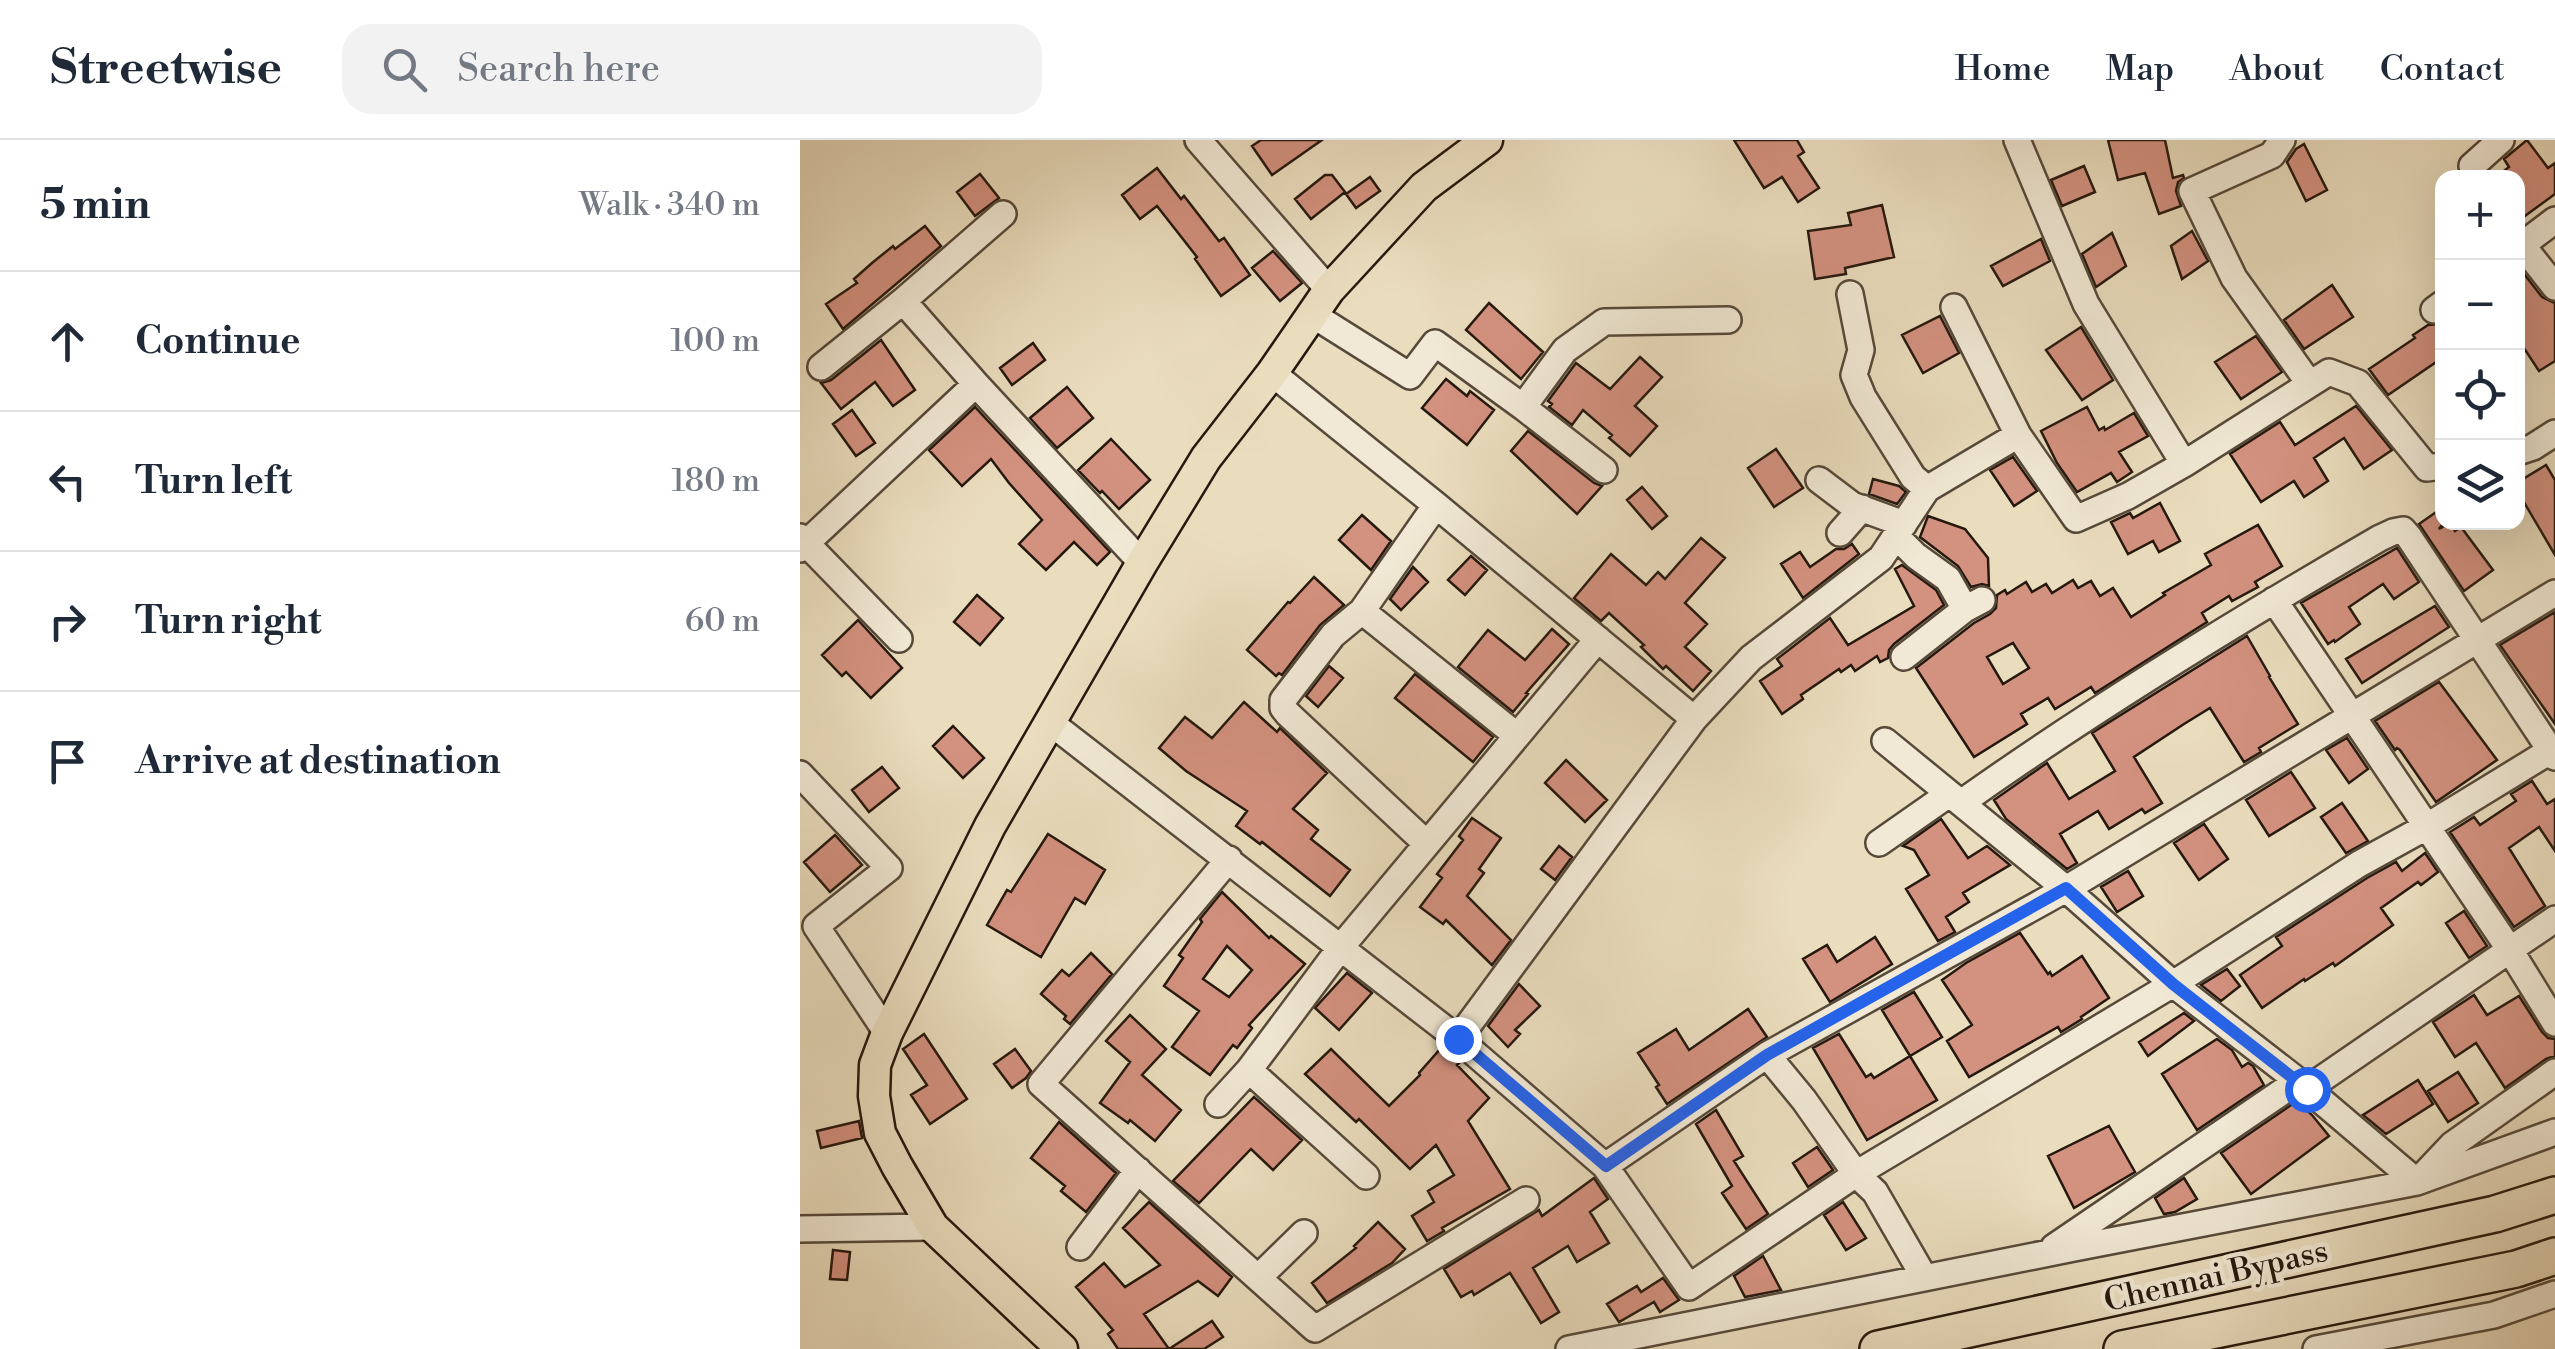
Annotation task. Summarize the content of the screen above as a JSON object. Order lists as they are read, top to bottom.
{
  "streets": {
    "highway": ["Chennai Bypass"]
  },
  "page": {
    "header": "Streetwise",
    "search": "Search here",
    "nav": [
      "Home",
      "Map",
      "About",
      "Contact"
    ],
    "heading": ["5 min", "Walk · 340 m"],
    "map_buttons": ["+", "−"],
    "list": [
      ["Continue", "100 m"],
      ["Turn left", "180 m"],
      ["Turn right", "60 m"],
      "Arrive at destination"
    ]
  }
}
